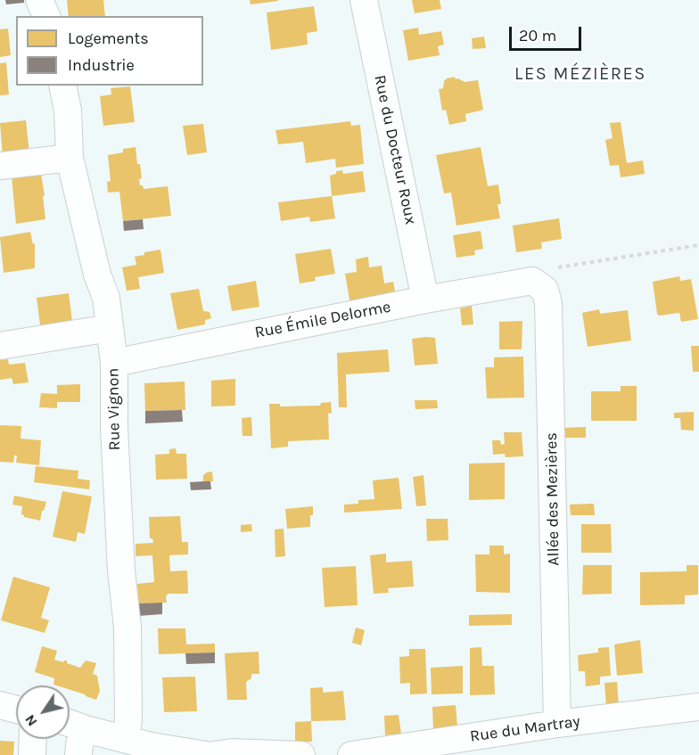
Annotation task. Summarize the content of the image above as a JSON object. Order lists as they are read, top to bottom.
{
  "streets": {
    "street": [
      "Rue du Docteur Roux",
      "Rue Émile Delorme",
      "Rue Vignon",
      "Allée des Mezières",
      "Rue du Martray"
    ]
  },
  "crossings": [
    ["Rue du Docteur Roux", "Rue Émile Delorme"],
    ["Rue Émile Delorme", "Rue Vignon"],
    ["Rue Émile Delorme", "Allée des Mezières"],
    ["Allée des Mezières", "Rue du Martray"]
  ],
  "districts": ["LES MÉZIÈRES"],
  "legend": ["Logements", "Industrie"],
  "scale_bar": "20 m",
  "north": "bottom left"
}
